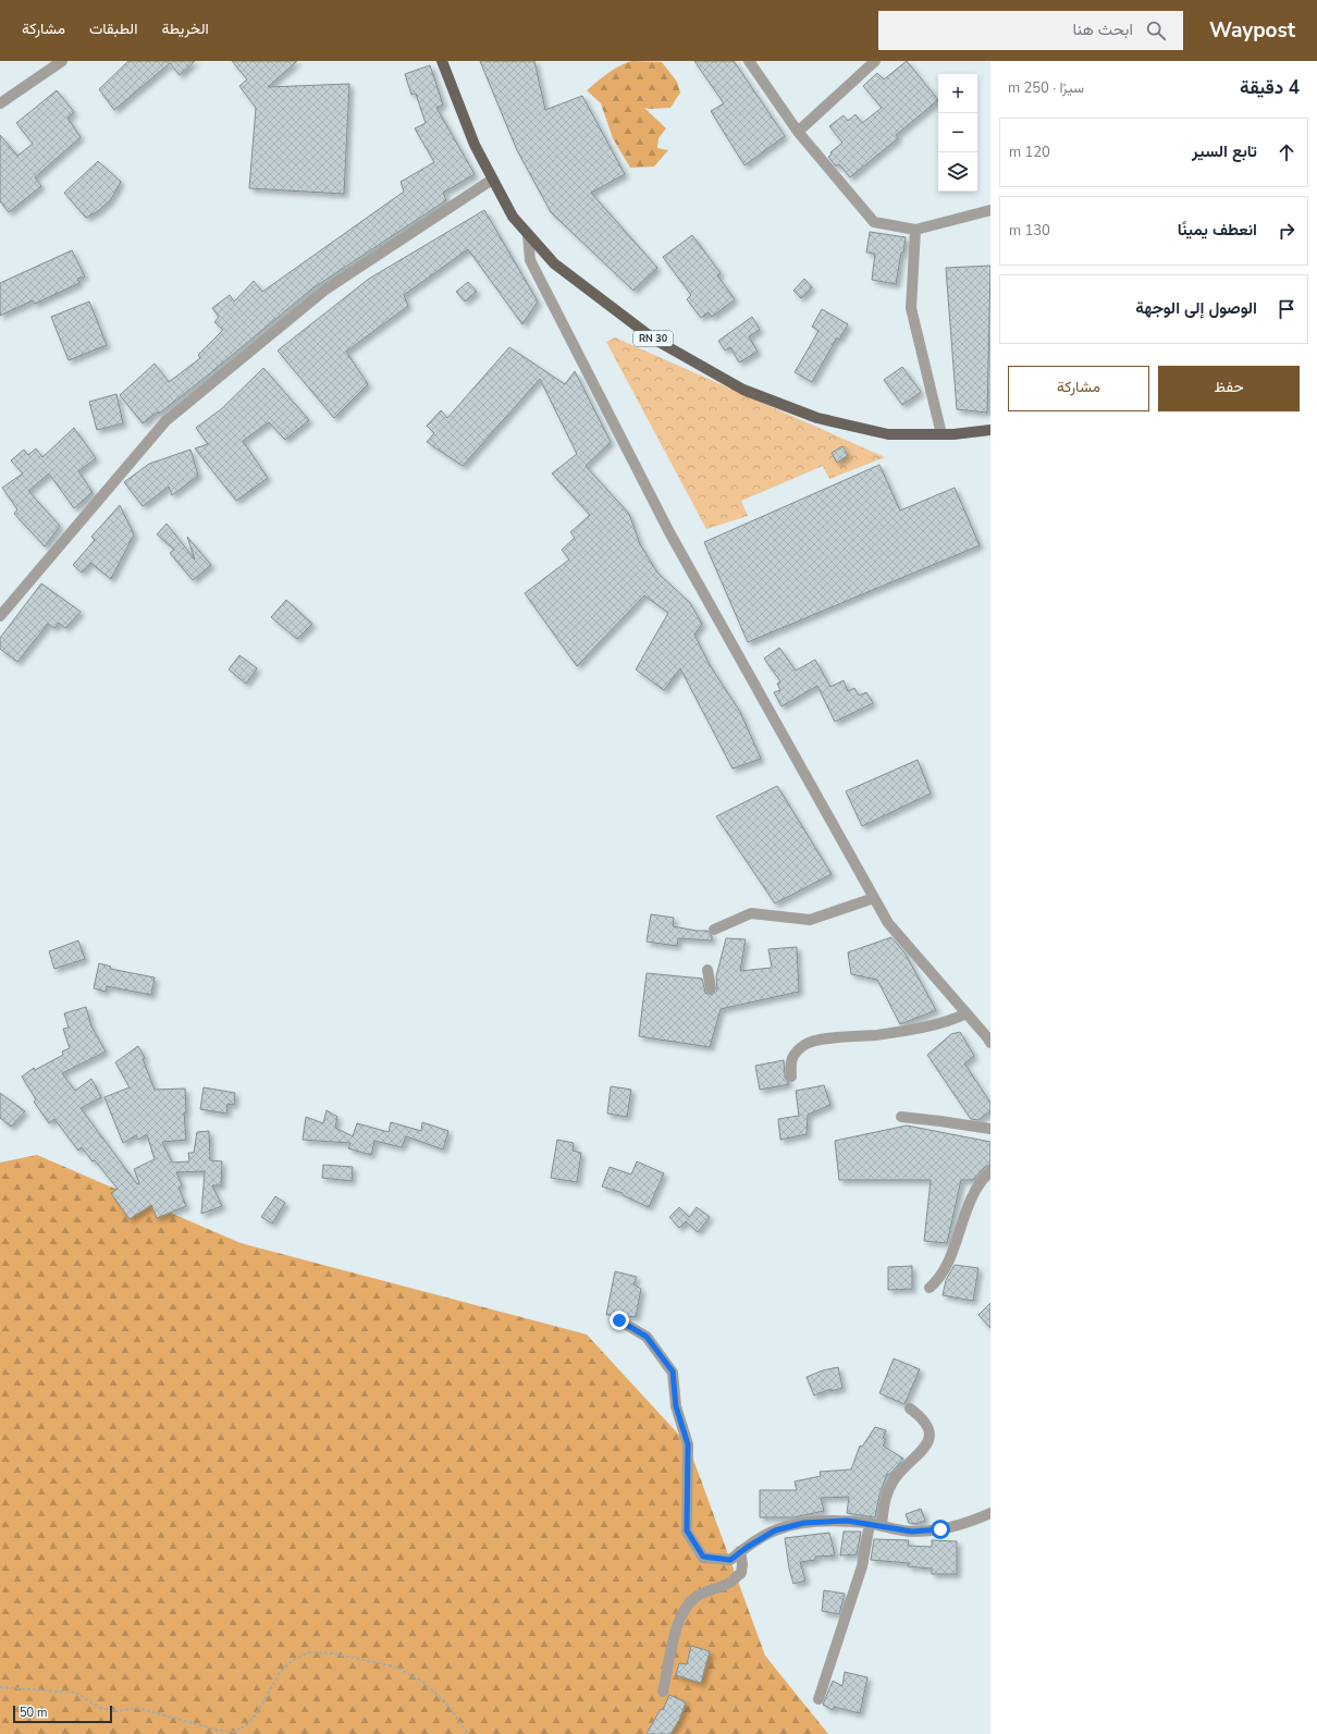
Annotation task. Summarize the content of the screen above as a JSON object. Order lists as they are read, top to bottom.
{
  "streets": {
    "main road": ["RN 30"]
  },
  "scale_bar": "50 m",
  "page": {
    "header": "Waypost",
    "search": "ابحث هنا",
    "nav": ["الخريطة", "الطبقات", "مشاركة"],
    "heading": ["4 دقيقة", "سيرًا · 250 m"],
    "map_buttons": ["+", "−"],
    "list": [
      ["تابع السير", "120 m"],
      ["انعطف يمينًا", "130 m"],
      "الوصول إلى الوجهة"
    ],
    "buttons": ["حفظ", "مشاركة"],
    "scale": "50 m"
  }
}
